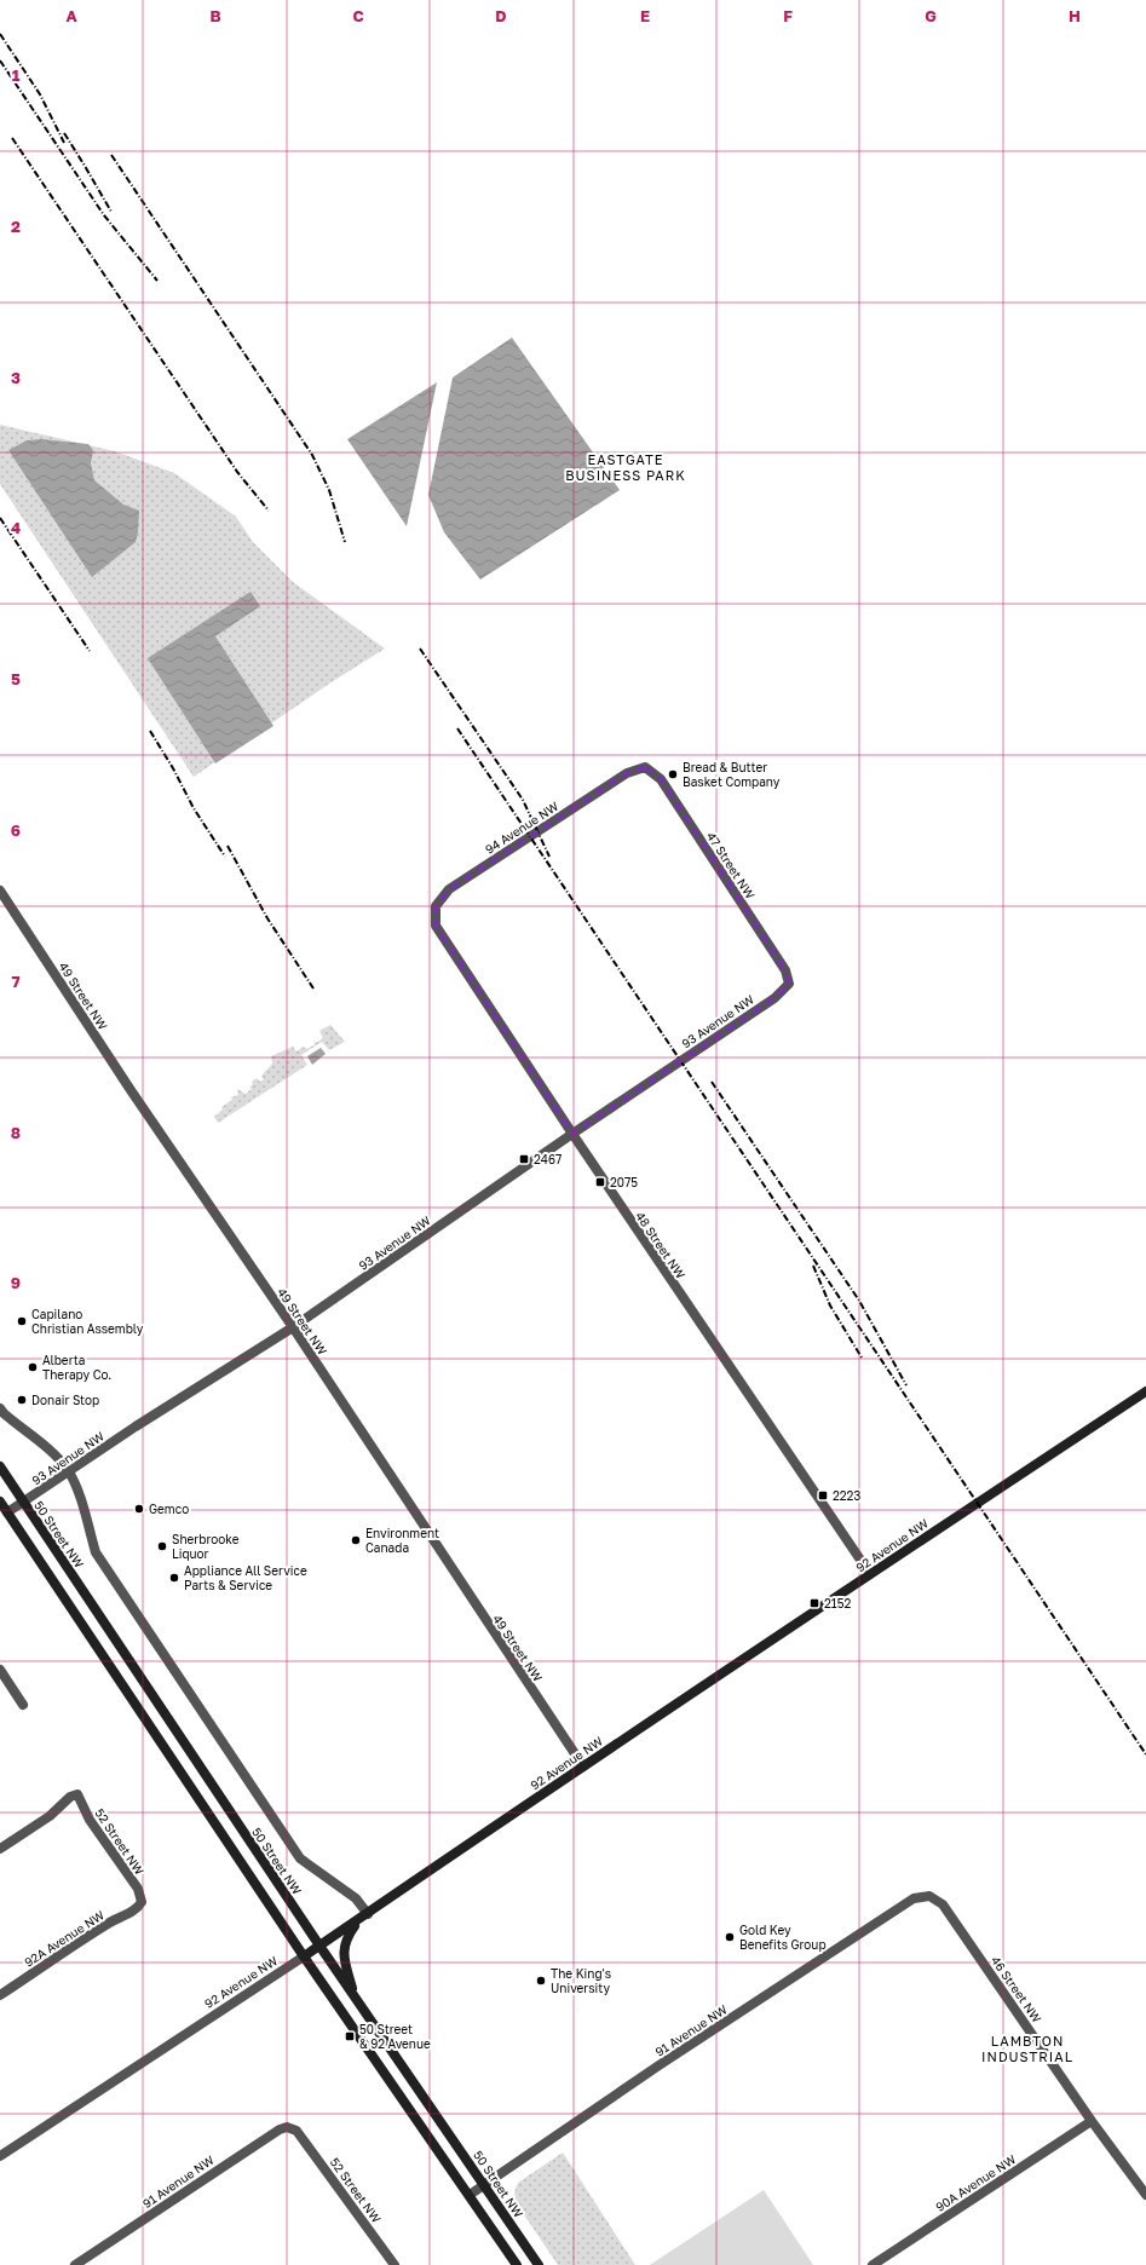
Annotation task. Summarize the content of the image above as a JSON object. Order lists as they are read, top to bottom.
{
  "streets": {
    "main road": ["50 Street NW", "92 Avenue NW"],
    "street": [
      "94 Avenue NW",
      "47 Street NW",
      "49 Street NW",
      "93 Avenue NW",
      "48 Street NW",
      "52 Street NW",
      "92A Avenue NW",
      "46 Street NW",
      "91 Avenue NW",
      "90A Avenue NW"
    ]
  },
  "crossings": [
    ["94 Avenue NW", "47 Street NW"],
    ["94 Avenue NW", "48 Street NW"],
    ["47 Street NW", "93 Avenue NW"],
    ["49 Street NW", "93 Avenue NW"],
    ["49 Street NW", "92 Avenue NW"],
    ["93 Avenue NW", "48 Street NW"],
    ["93 Avenue NW", "50 Street NW"],
    ["48 Street NW", "92 Avenue NW"],
    ["50 Street NW", "92 Avenue NW"],
    ["50 Street NW", "91 Avenue NW"],
    ["52 Street NW", "92A Avenue NW"],
    ["52 Street NW", "91 Avenue NW"],
    ["46 Street NW", "91 Avenue NW"],
    ["46 Street NW", "90A Avenue NW"]
  ],
  "districts": ["EASTGATE BUSINESS PARK", "LAMBTON INDUSTRIAL"],
  "places": {
    "other": [
      "Bread & Butter Basket Company",
      "Capilano Christian Assembly",
      "Alberta Therapy Co.",
      "Donair Stop",
      "Gemco",
      "Environment Canada",
      "Sherbrooke Liquor",
      "Appliance All Service Parts & Service",
      "Gold Key Benefits Group",
      "The King's University"
    ],
    "transit": [
      "2467",
      "2075",
      "2223",
      "2152",
      "50 Street & 92 Avenue"
    ]
  },
  "grid": {
    "columns": [
      "A",
      "B",
      "C",
      "D",
      "E",
      "F",
      "G",
      "H"
    ],
    "rows": [
      "1",
      "2",
      "3",
      "4",
      "5",
      "6",
      "7",
      "8",
      "9"
    ]
  }
}
